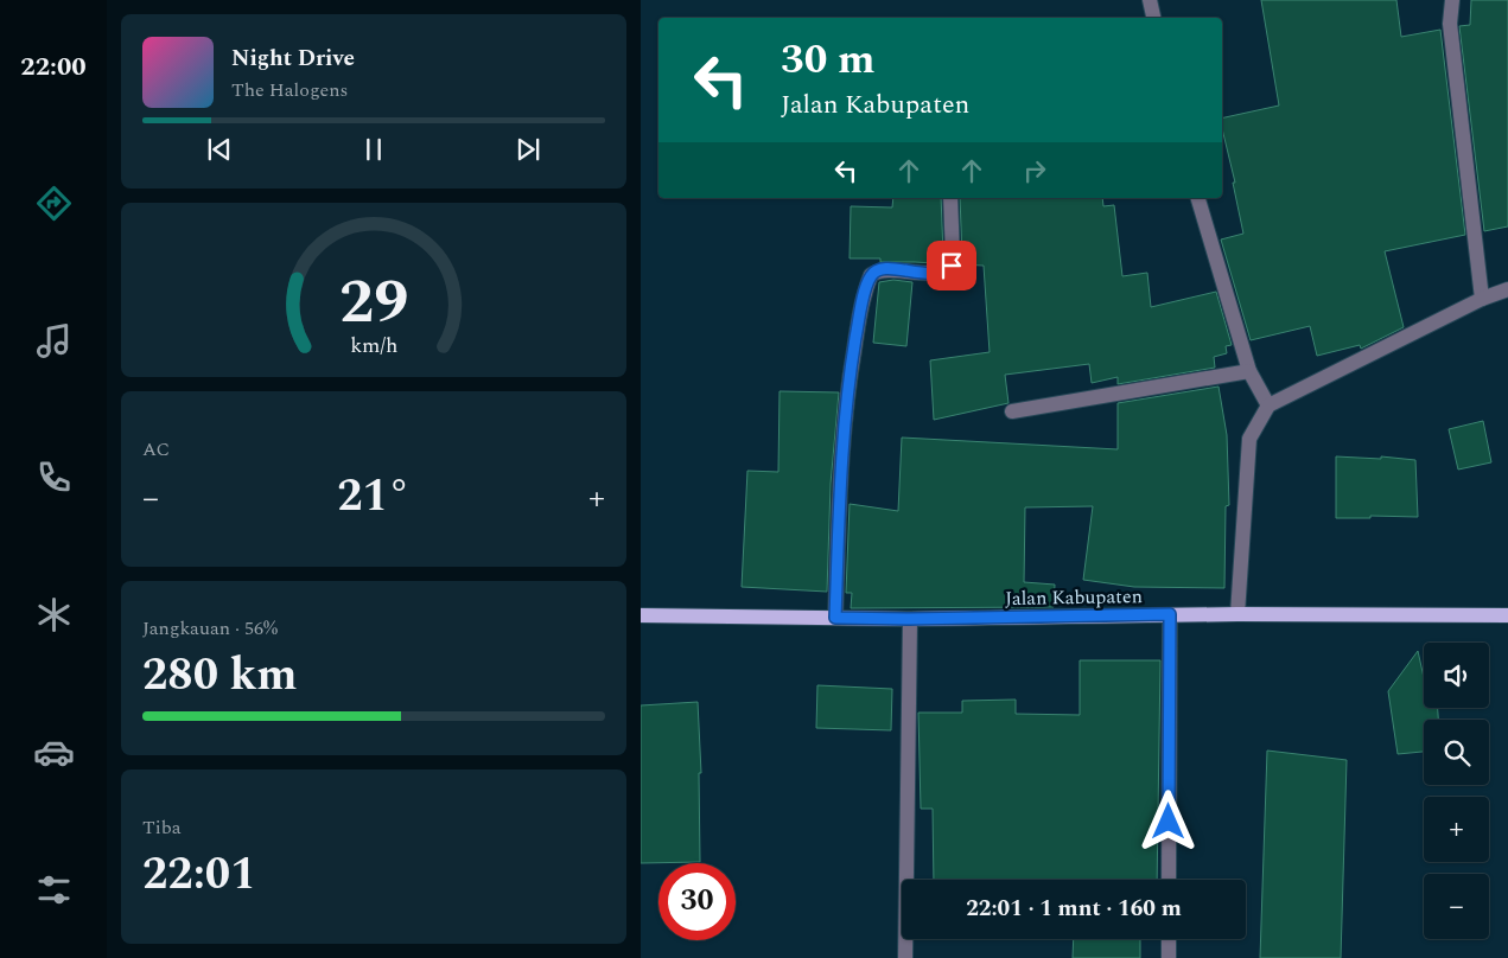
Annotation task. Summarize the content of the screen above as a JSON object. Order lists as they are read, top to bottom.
{
  "streets": {
    "main road": ["Jalan Kabupaten"]
  },
  "page": {
    "tabs": "22:00",
    "turn": ["30 m", "Jalan Kabupaten"],
    "song": ["Night Drive", "The Halogens"],
    "tile": [
      "AC",
      ["Jangkauan · 56%", "280 km"],
      ["Tiba", "22:01"]
    ],
    "heat": ["−", "21°", "+"],
    "map_buttons": ["+", "−"],
    "limit": "30",
    "trip": "22:01 · 1 mnt · 160 m",
    "gauge": ["29", "km/h"]
  }
}
